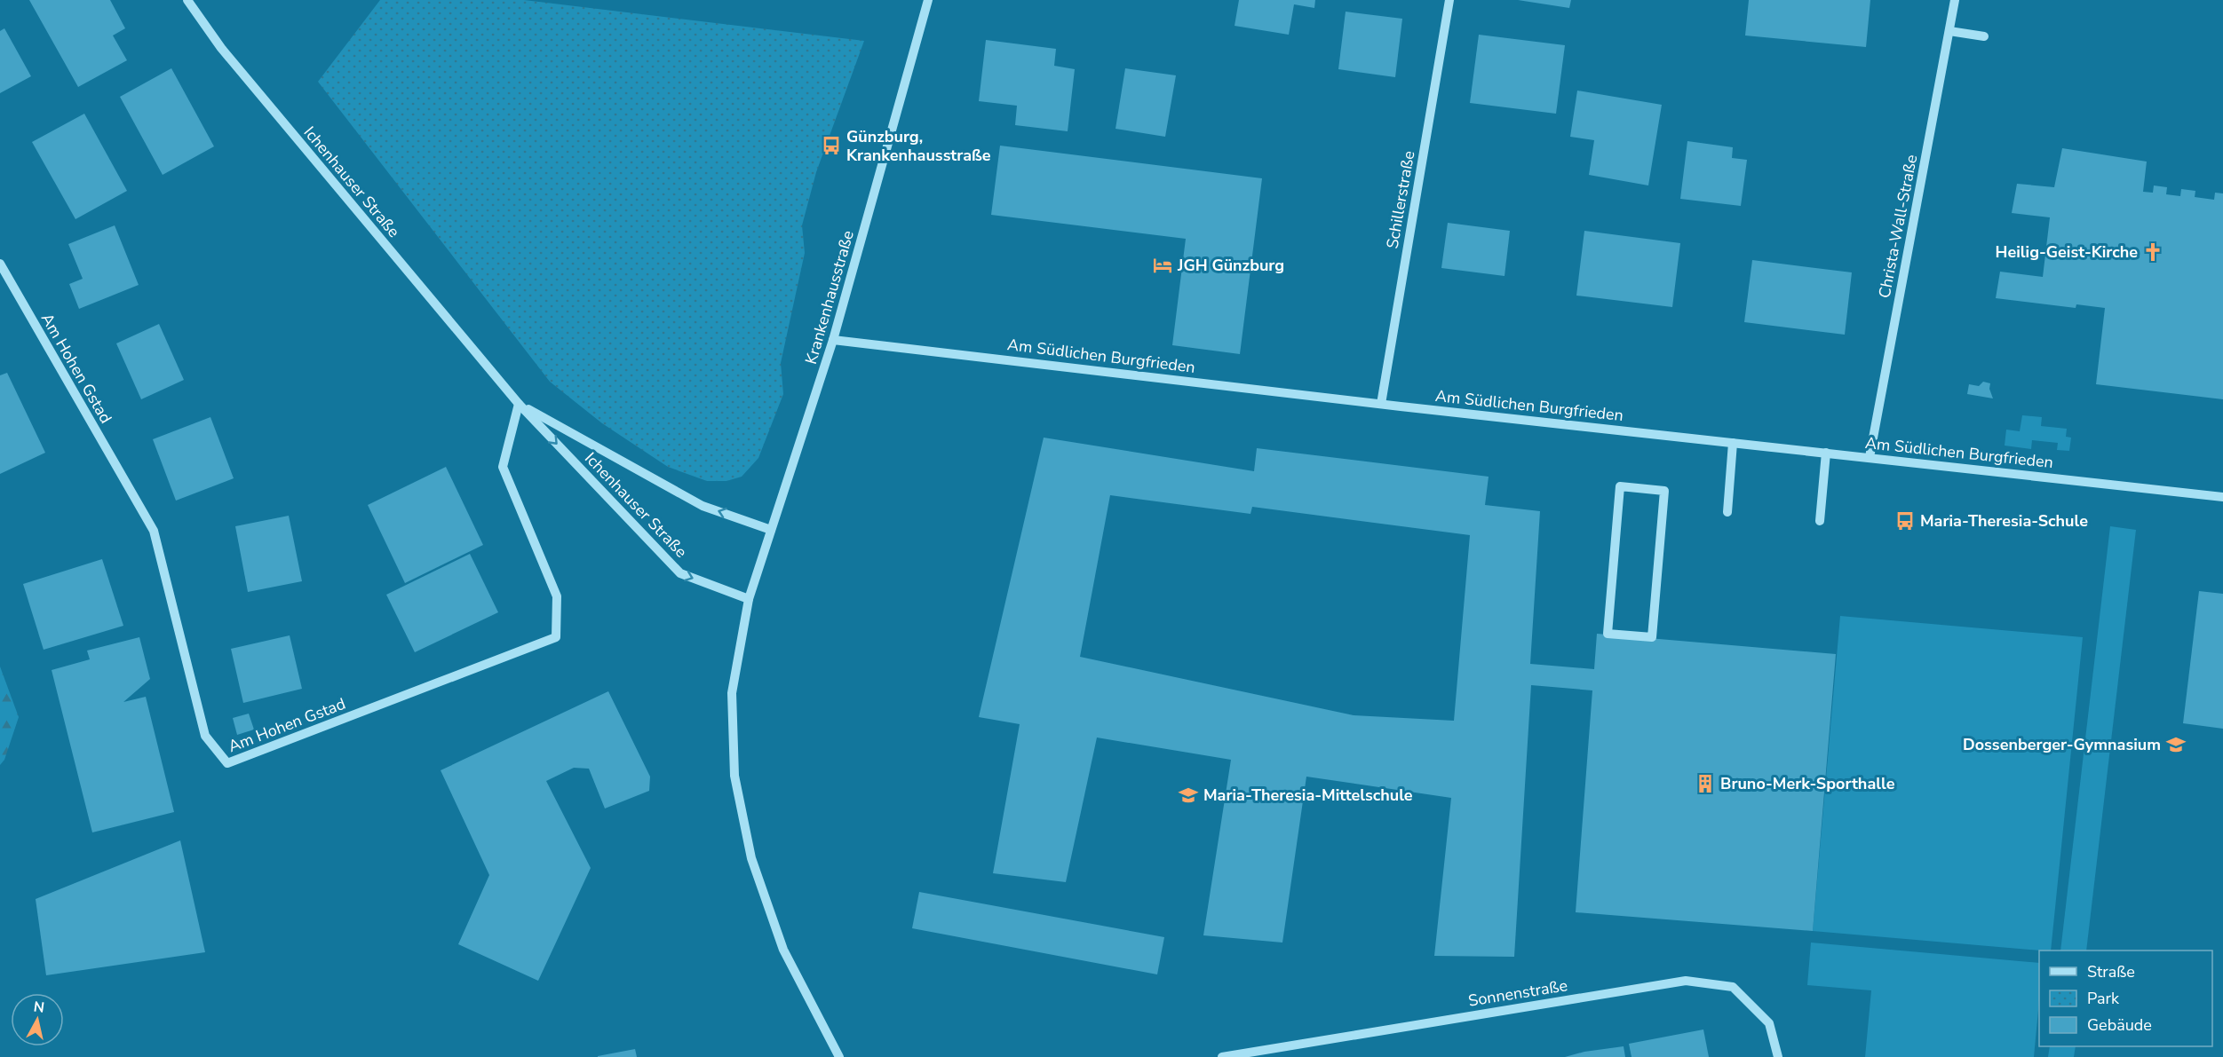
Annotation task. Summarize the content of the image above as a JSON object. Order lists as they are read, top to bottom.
{
  "streets": {
    "street": [
      "Ichenhauser Straße",
      "Schillerstraße",
      "Christa-Wall-Straße",
      "Krankenhausstraße",
      "Am Südlichen Burgfrieden",
      "Am Hohen Gstad",
      "Sonnenstraße"
    ]
  },
  "crossings": [
    ["Ichenhauser Straße", "Krankenhausstraße"],
    ["Ichenhauser Straße", "Am Hohen Gstad"],
    ["Schillerstraße", "Am Südlichen Burgfrieden"],
    ["Christa-Wall-Straße", "Am Südlichen Burgfrieden"],
    ["Krankenhausstraße", "Am Südlichen Burgfrieden"]
  ],
  "places": {
    "bus stop": ["Günzburg, Krankenhausstraße", "Maria-Theresia-Schule"],
    "church": ["Heilig-Geist-Kirche"],
    "hotel": ["JGH Günzburg"],
    "school or university": ["Dossenberger-Gymnasium", "Maria-Theresia-Mittelschule"],
    "building": ["Bruno-Merk-Sporthalle"]
  },
  "legend": ["Straße", "Park", "Gebäude"],
  "north": "top"
}
